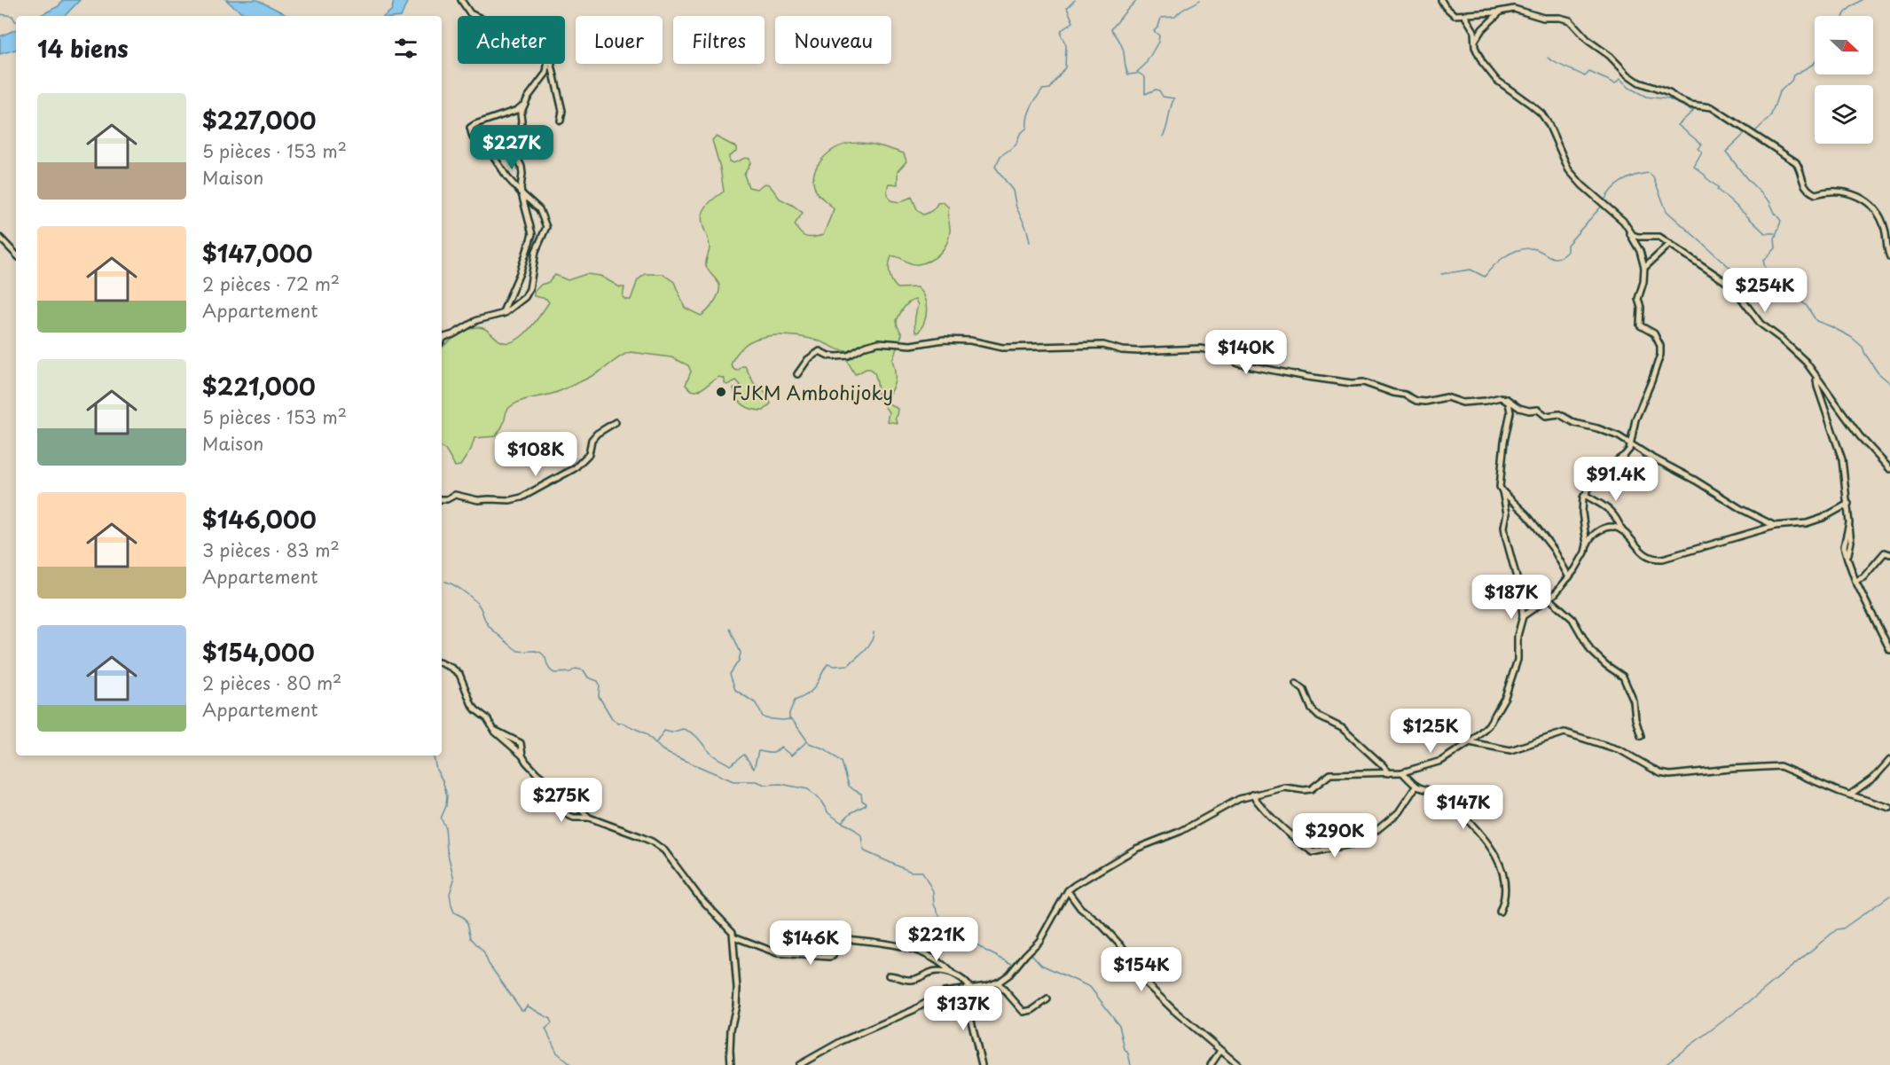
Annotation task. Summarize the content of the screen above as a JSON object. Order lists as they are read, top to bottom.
{
  "places": ["FJKM Ambohijoky"],
  "north": "right",
  "page": {
    "chip": [
      "Acheter",
      "Louer",
      "Filtres",
      "Nouveau"
    ],
    "heading": "14 biens",
    "list": [
      {
        "name": "$227,000",
        "note": "5 pièces · 153 m² · Maison"
      },
      {
        "name": "$147,000",
        "note": "2 pièces · 72 m² · Appartement"
      },
      {
        "name": "$221,000",
        "note": "5 pièces · 153 m² · Maison"
      },
      {
        "name": "$146,000",
        "note": "3 pièces · 83 m² · Appartement"
      },
      {
        "name": "$154,000",
        "note": "2 pièces · 80 m² · Appartement"
      }
    ],
    "price": [
      "$227K",
      "$254K",
      "$140K",
      "$108K",
      "$91.4K",
      "$187K",
      "$125K",
      "$275K",
      "$147K",
      "$290K",
      "$221K",
      "$146K",
      "$154K",
      "$137K"
    ]
  }
}
